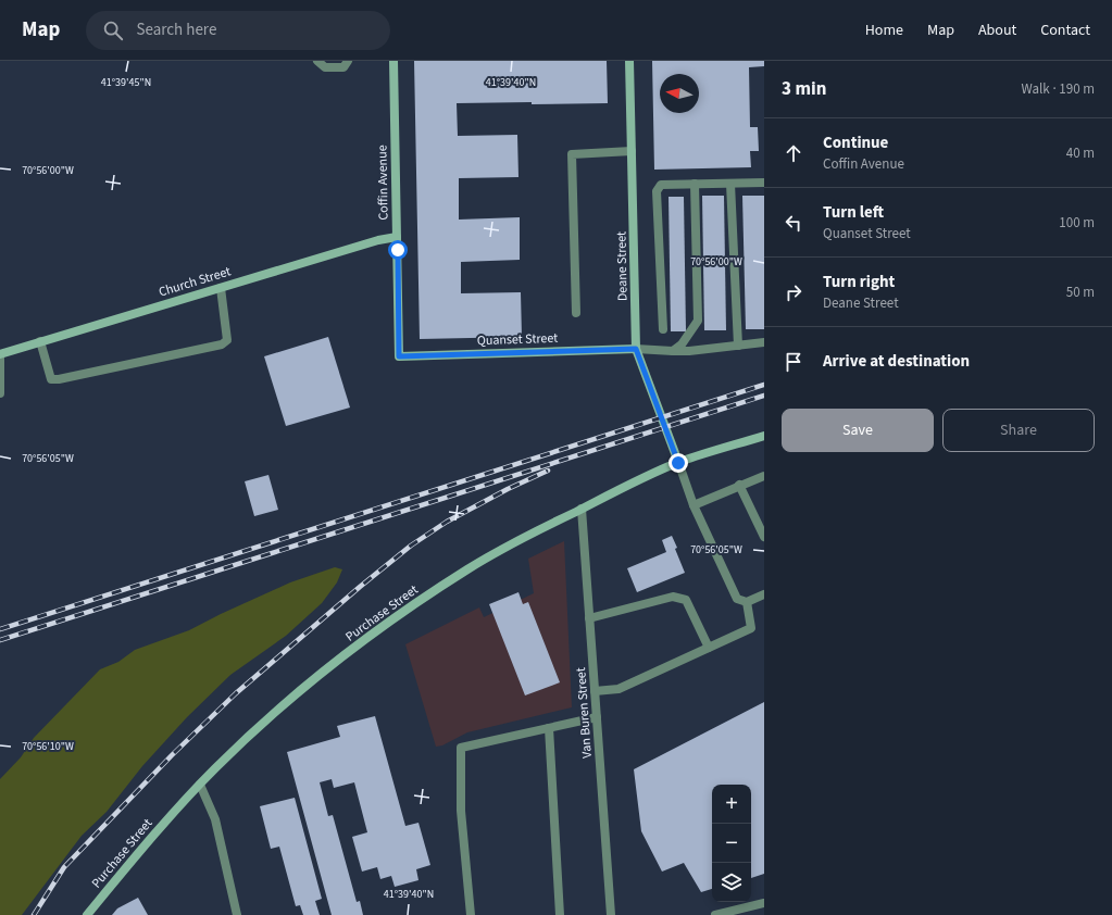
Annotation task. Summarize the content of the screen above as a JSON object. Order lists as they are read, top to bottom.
{
  "streets": {
    "main road": [
      "Coffin Avenue",
      "Deane Street",
      "Church Street",
      "Quanset Street",
      "Purchase Street"
    ],
    "street": ["Van Buren Street"]
  },
  "crossings": [
    ["Coffin Avenue", "Church Street"],
    ["Coffin Avenue", "Quanset Street"],
    ["Deane Street", "Quanset Street"],
    ["Deane Street", "Purchase Street"],
    ["Purchase Street", "Van Buren Street"]
  ],
  "north": "left",
  "page": {
    "header": "Map",
    "search": "Search here",
    "nav": [
      "Home",
      "Map",
      "About",
      "Contact"
    ],
    "heading": ["3 min", "Walk · 190 m"],
    "list": [
      ["Continue", "Coffin Avenue", "40 m"],
      ["Turn left", "Quanset Street", "100 m"],
      ["Turn right", "Deane Street", "50 m"],
      "Arrive at destination"
    ],
    "buttons": ["Save", "Share"],
    "map_buttons": ["+", "−"]
  },
  "coordinates": [
    "41°39'45\"N",
    "41°39'40\"N",
    "70°56'00\"W",
    "70°56'05\"W",
    "70°56'10\"W"
  ]
}
